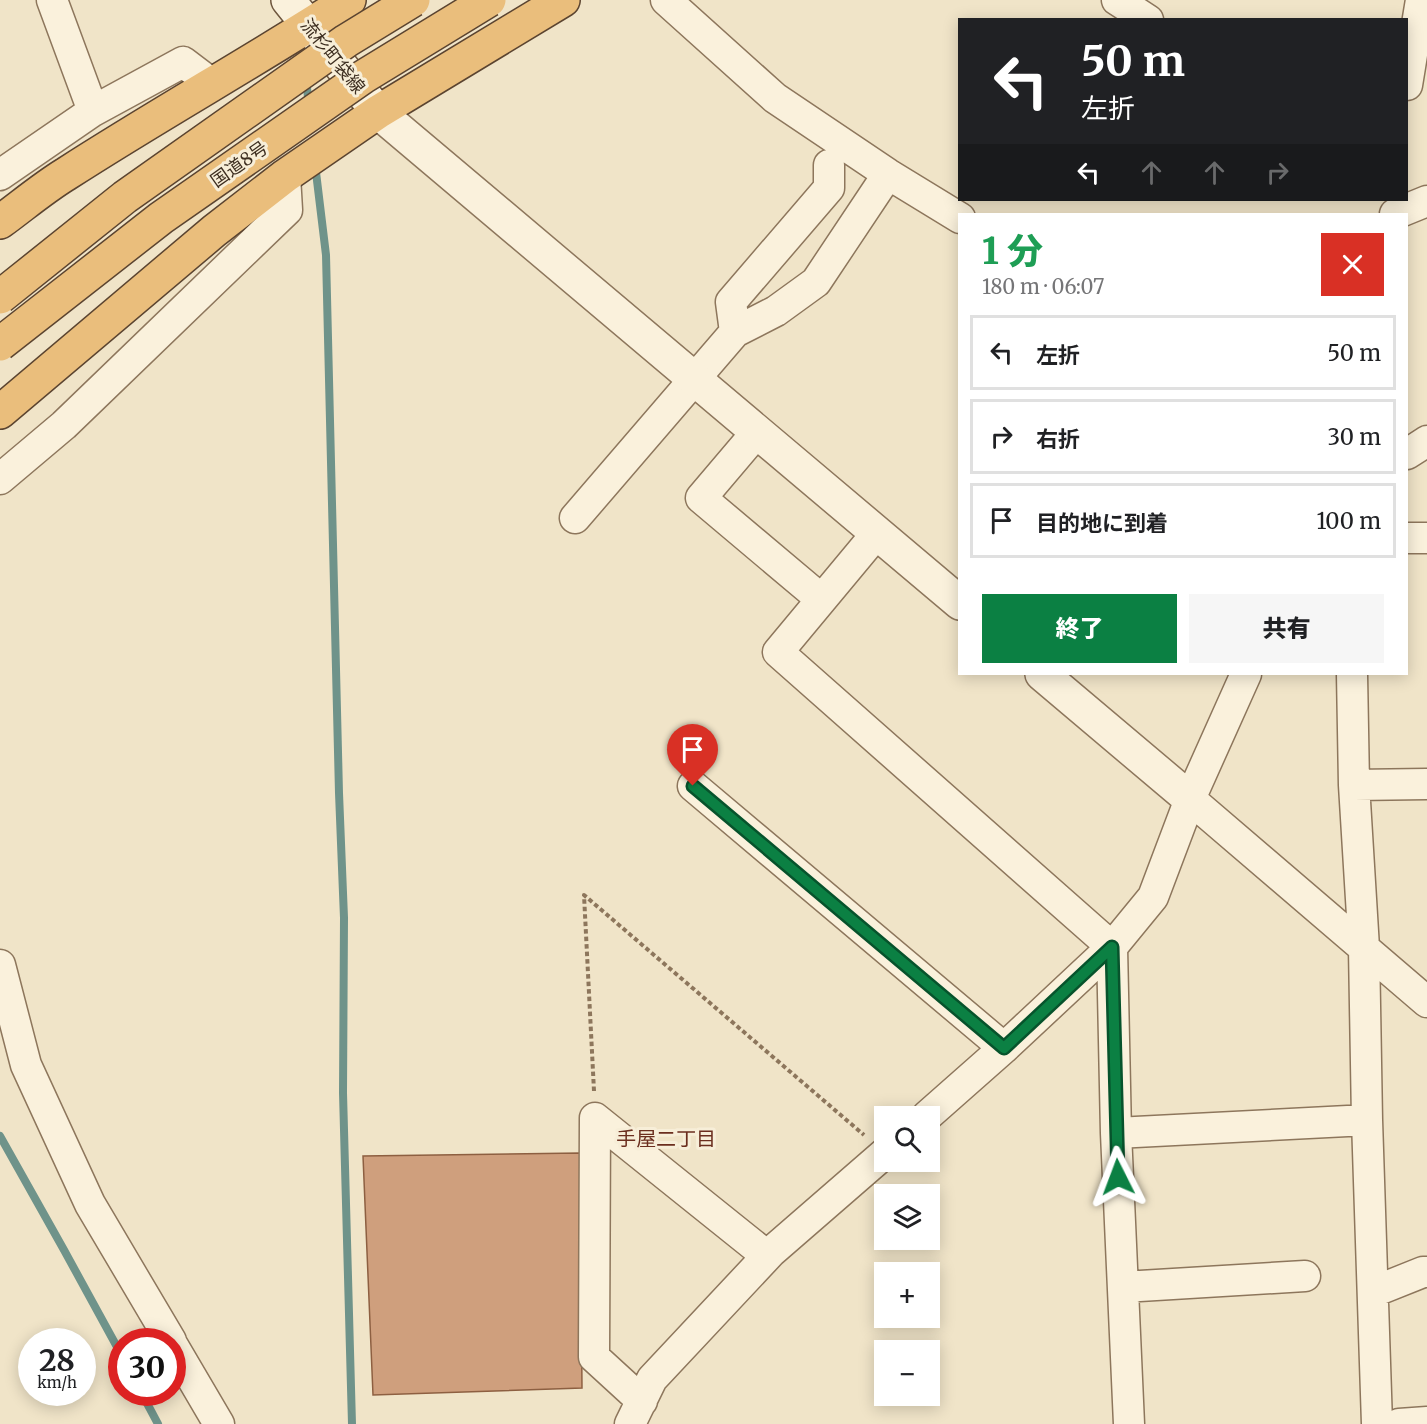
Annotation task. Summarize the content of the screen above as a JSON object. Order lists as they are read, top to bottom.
{
  "streets": {
    "highway": ["国道8号"],
    "street": ["流杉町袋線"]
  },
  "districts": ["手屋二丁目"],
  "page": {
    "turn": ["50 m", "左折"],
    "heading": ["1 分", "180 m · 06:07"],
    "list": [
      {
        "name": "左折",
        "value": "50 m"
      },
      {
        "name": "右折",
        "value": "30 m"
      },
      {
        "name": "目的地に到着",
        "value": "100 m"
      }
    ],
    "buttons": ["終了", "共有"],
    "map_buttons": ["+", "−"],
    "speed": "28 km/h",
    "limit": "30"
  }
}
